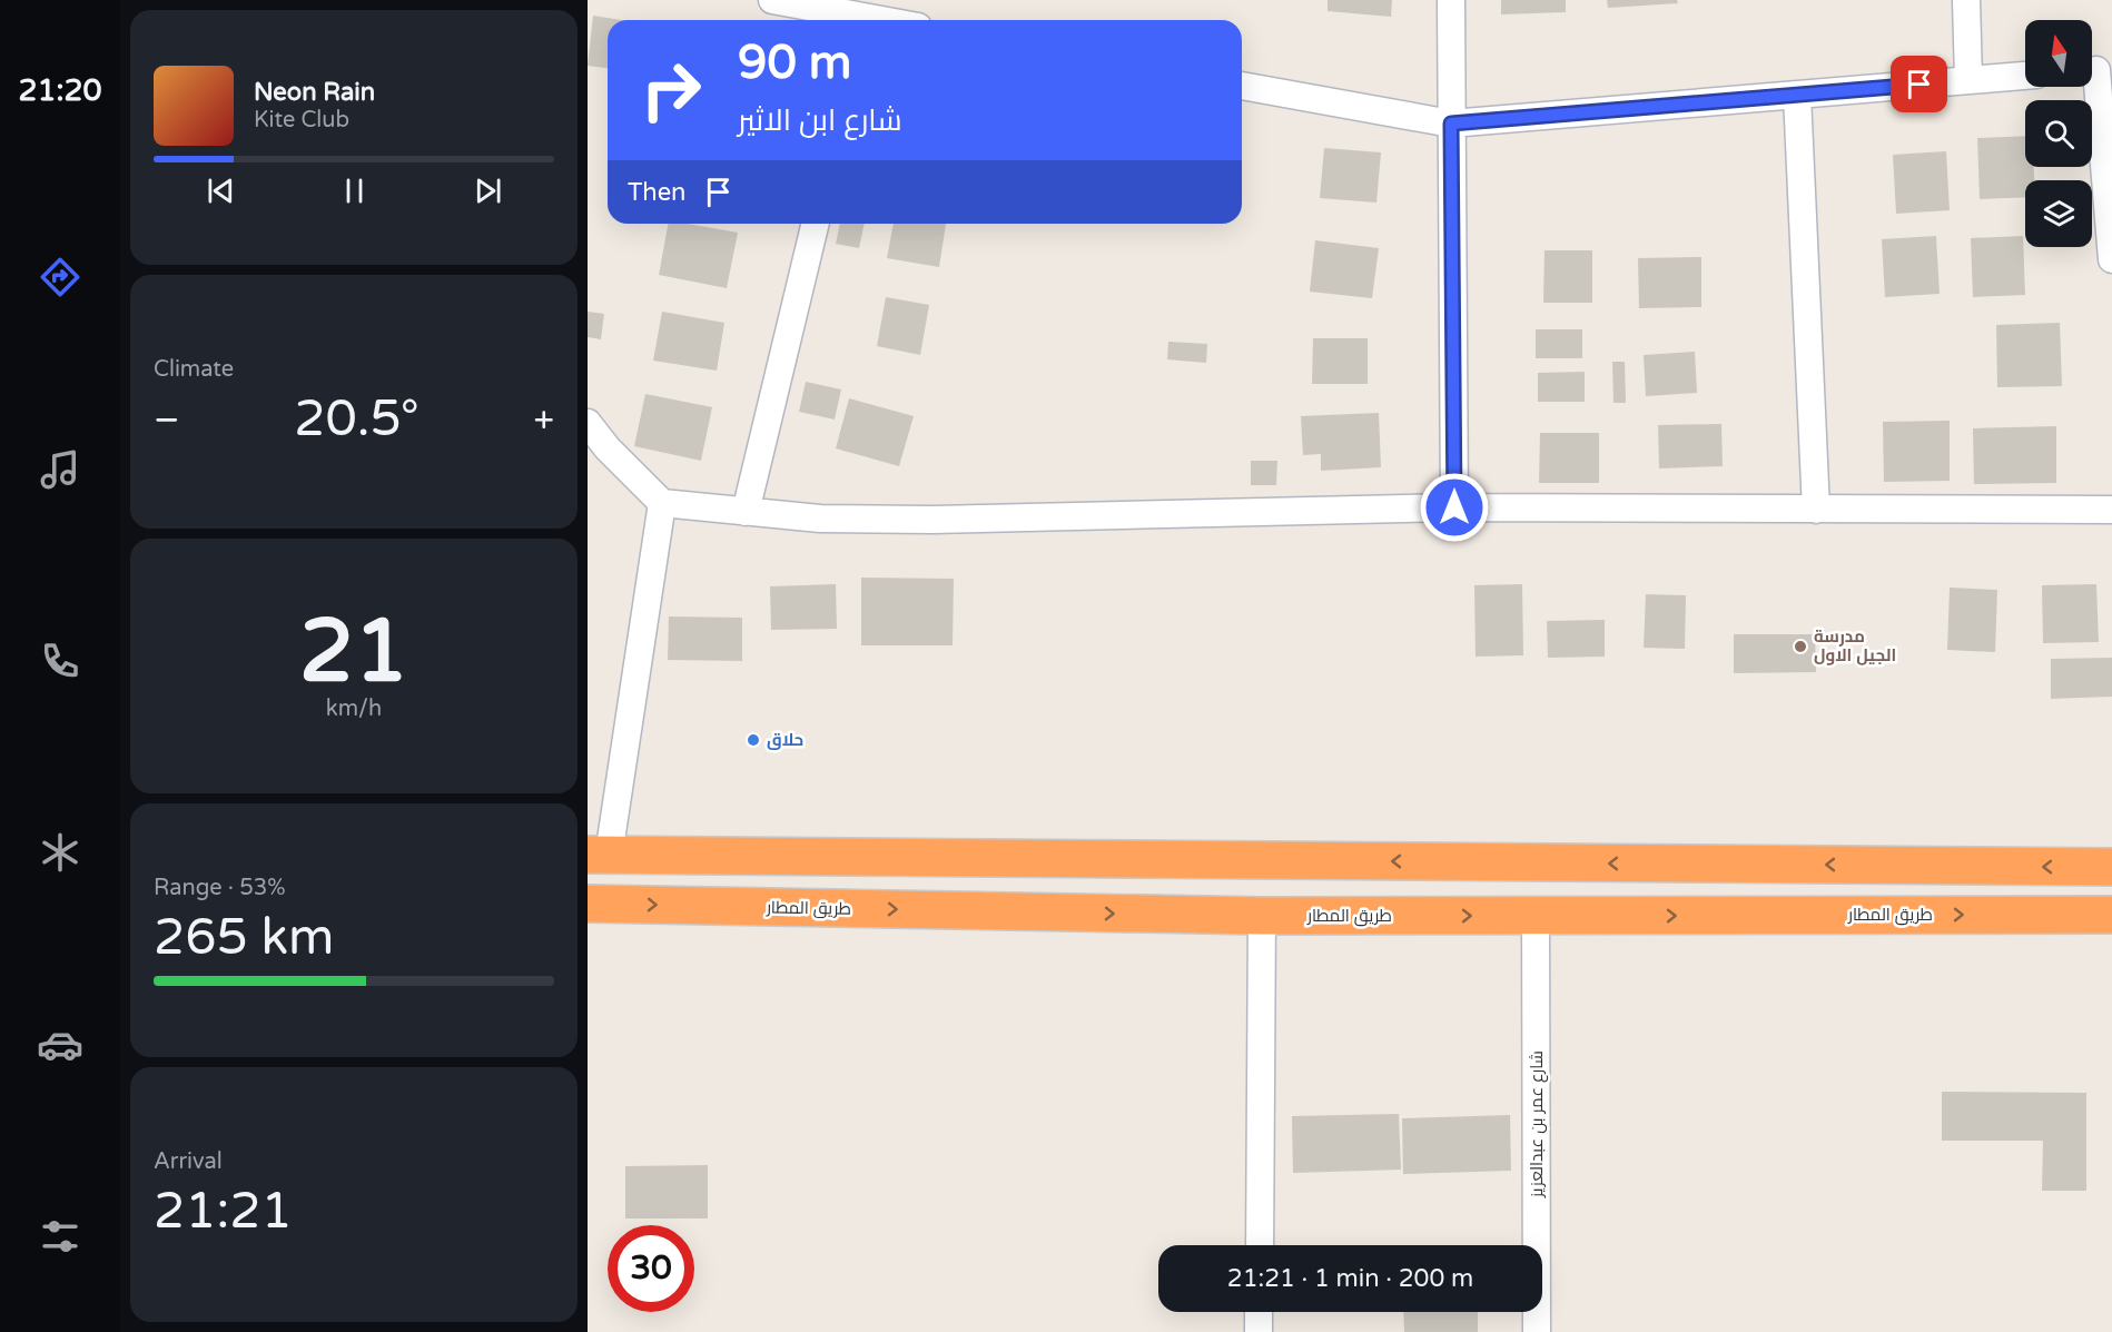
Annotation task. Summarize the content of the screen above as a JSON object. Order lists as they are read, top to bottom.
{
  "streets": {
    "highway": ["طريق المطار"],
    "street": ["شارع عمر بن عبدالعزيز"]
  },
  "crossings": [
    ["طريق المطار", "شارع عمر بن عبدالعزيز"]
  ],
  "places": ["مدرسة الجيل الاول", "حلاق"],
  "north": "top",
  "page": {
    "tabs": "21:20",
    "turn": ["90 m", "شارع ابن الاثير"],
    "song": ["Neon Rain", "Kite Club"],
    "then": "Then",
    "tile": [
      "Climate",
      ["21", "km/h"],
      ["Range · 53%", "265 km"],
      ["Arrival", "21:21"]
    ],
    "heat": ["−", "20.5°", "+"],
    "limit": "30",
    "trip": "21:21 · 1 min · 200 m"
  }
}
